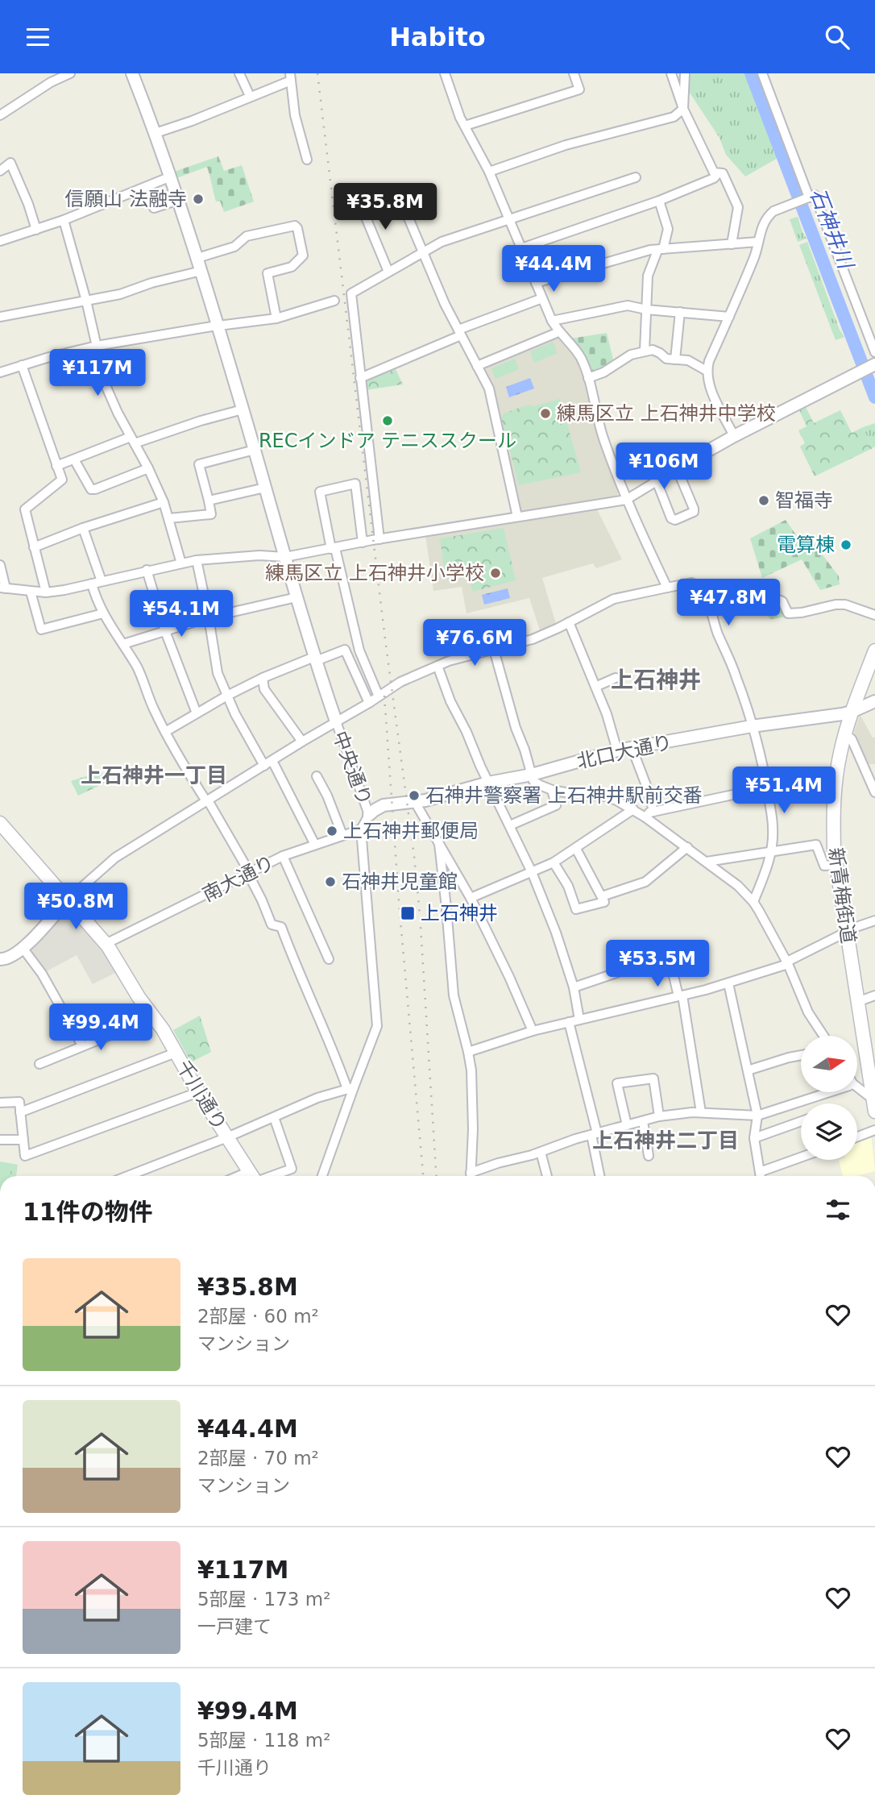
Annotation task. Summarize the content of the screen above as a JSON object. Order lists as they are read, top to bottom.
{
  "streets": {
    "main road": ["新青梅街道", "千川通り"],
    "street": ["北口大通り", "中央通り", "南大通り"]
  },
  "crossings": [
    ["北口大通り", "中央通り"],
    ["北口大通り", "新青梅街道"],
    ["南大通り", "千川通り"]
  ],
  "districts": ["上石神井", "上石神井一丁目", "上石神井二丁目"],
  "water": ["石神井川"],
  "places": {
    "other": [
      "信願山 法融寺",
      "練馬区立 上石神井中学校",
      "RECインドア テニススクール",
      "智福寺",
      "電算棟",
      "練馬区立 上石神井小学校",
      "石神井警察署 上石神井駅前交番",
      "上石神井郵便局",
      "石神井児童館"
    ],
    "transit": ["上石神井"]
  },
  "north": "right",
  "page": {
    "header": "Habito",
    "price": [
      "¥35.8M",
      "¥44.4M",
      "¥117M",
      "¥106M",
      "¥47.8M",
      "¥54.1M",
      "¥76.6M",
      "¥51.4M",
      "¥50.8M",
      "¥53.5M",
      "¥99.4M"
    ],
    "heading": "11件の物件",
    "list": [
      {
        "name": "¥35.8M",
        "note": "2部屋 · 60 m² · マンション"
      },
      {
        "name": "¥44.4M",
        "note": "2部屋 · 70 m² · マンション"
      },
      {
        "name": "¥117M",
        "note": "5部屋 · 173 m² · 一戸建て"
      },
      {
        "name": "¥99.4M",
        "note": "5部屋 · 118 m² · 千川通り"
      }
    ]
  }
}
